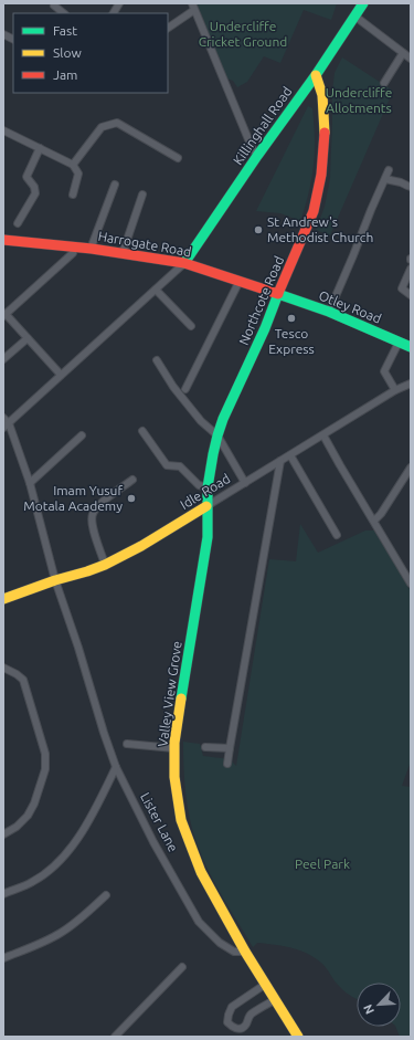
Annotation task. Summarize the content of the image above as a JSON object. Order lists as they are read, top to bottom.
{
  "streets": {
    "main road": [
      "Killinghall Road",
      "Harrogate Road",
      "Northcote Road",
      "Otley Road",
      "Idle Road",
      "Valley View Grove"
    ],
    "street": ["Lister Lane"]
  },
  "crossings": [
    ["Killinghall Road", "Harrogate Road"],
    ["Killinghall Road", "Northcote Road"],
    ["Harrogate Road", "Northcote Road"],
    ["Harrogate Road", "Otley Road"],
    ["Northcote Road", "Otley Road"],
    ["Northcote Road", "Idle Road"],
    ["Northcote Road", "Valley View Grove"],
    ["Idle Road", "Valley View Grove"],
    ["Idle Road", "Lister Lane"],
    ["Valley View Grove", "Lister Lane"]
  ],
  "parks": ["Undercliffe Cricket Ground", "Undercliffe Allotments", "Peel Park"],
  "places": ["St Andrew's Methodist Church", "Tesco Express", "Imam Yusuf Motala Academy"],
  "legend": ["Fast", "Slow", "Jam"],
  "north": "bottom left"
}
